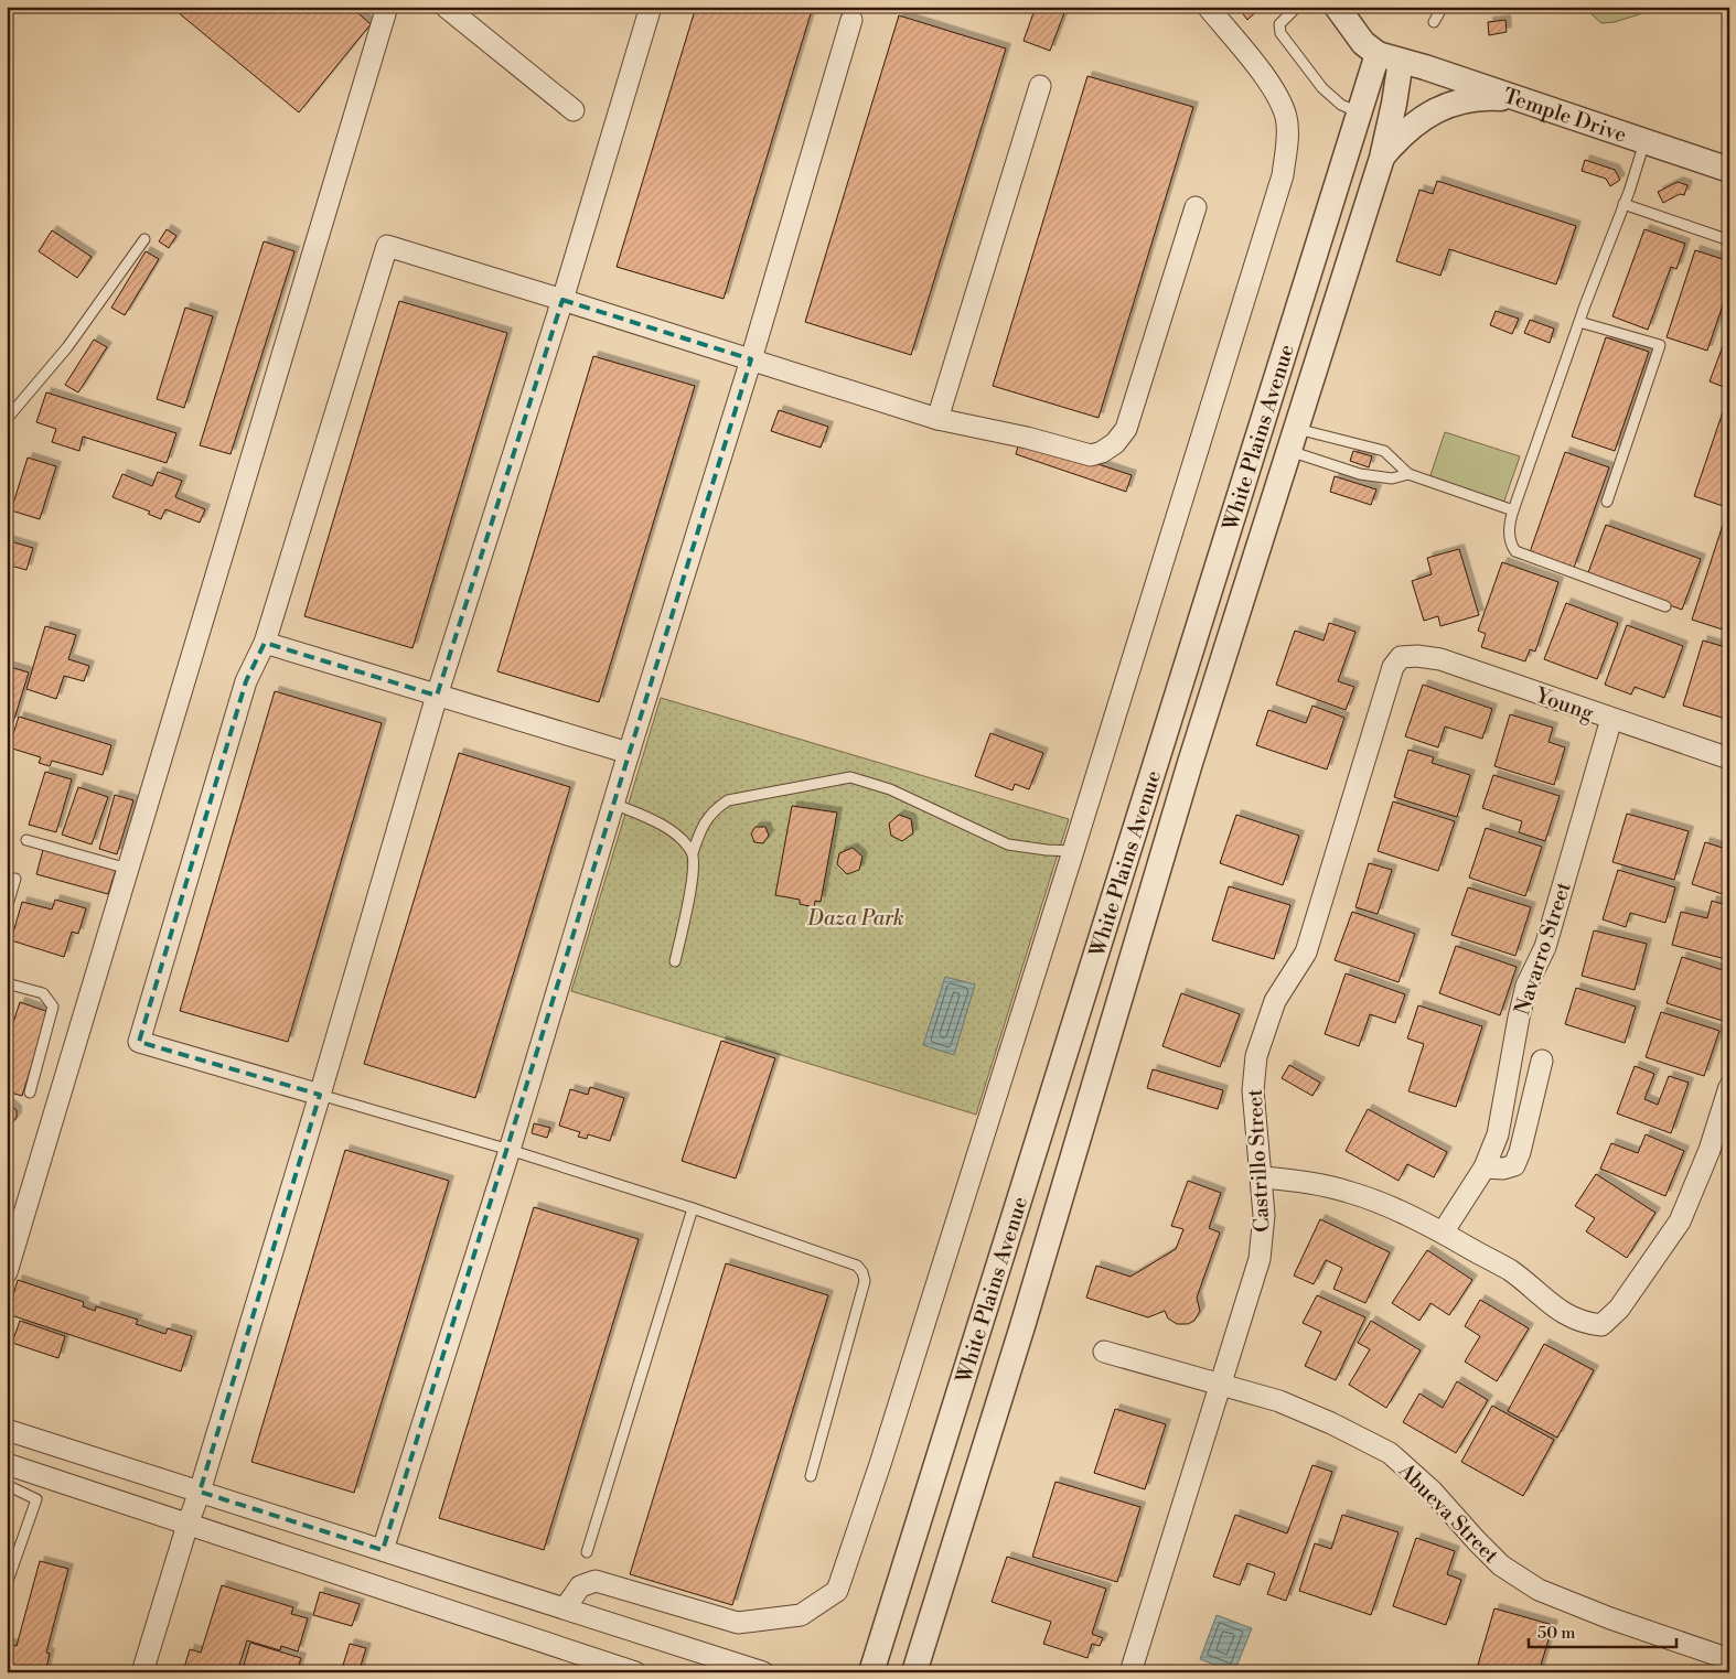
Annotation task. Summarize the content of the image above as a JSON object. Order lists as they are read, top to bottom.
{
  "streets": {
    "street": [
      "Temple Drive",
      "White Plains Avenue",
      "Young",
      "Navarro Street",
      "Castrillo Street",
      "Abueva Street"
    ]
  },
  "crossings": [
    ["Temple Drive", "White Plains Avenue"],
    ["Young", "Navarro Street"],
    ["Young", "Castrillo Street"],
    ["Castrillo Street", "Abueva Street"]
  ],
  "parks": ["Daza Park"],
  "scale_bar": "50 m"
}
